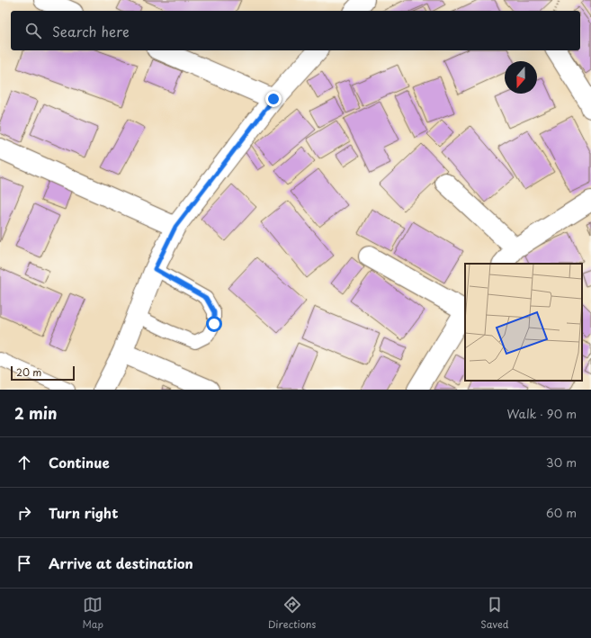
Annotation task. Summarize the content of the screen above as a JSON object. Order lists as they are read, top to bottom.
{
  "scale_bar": "20 m",
  "north": "bottom",
  "page": {
    "search": "Search here",
    "scale": "20 m",
    "heading": ["2 min", "Walk · 90 m"],
    "list": [
      ["Continue", "30 m"],
      ["Turn right", "60 m"],
      "Arrive at destination"
    ],
    "nav": ["Map", "Directions", "Saved"]
  }
}
